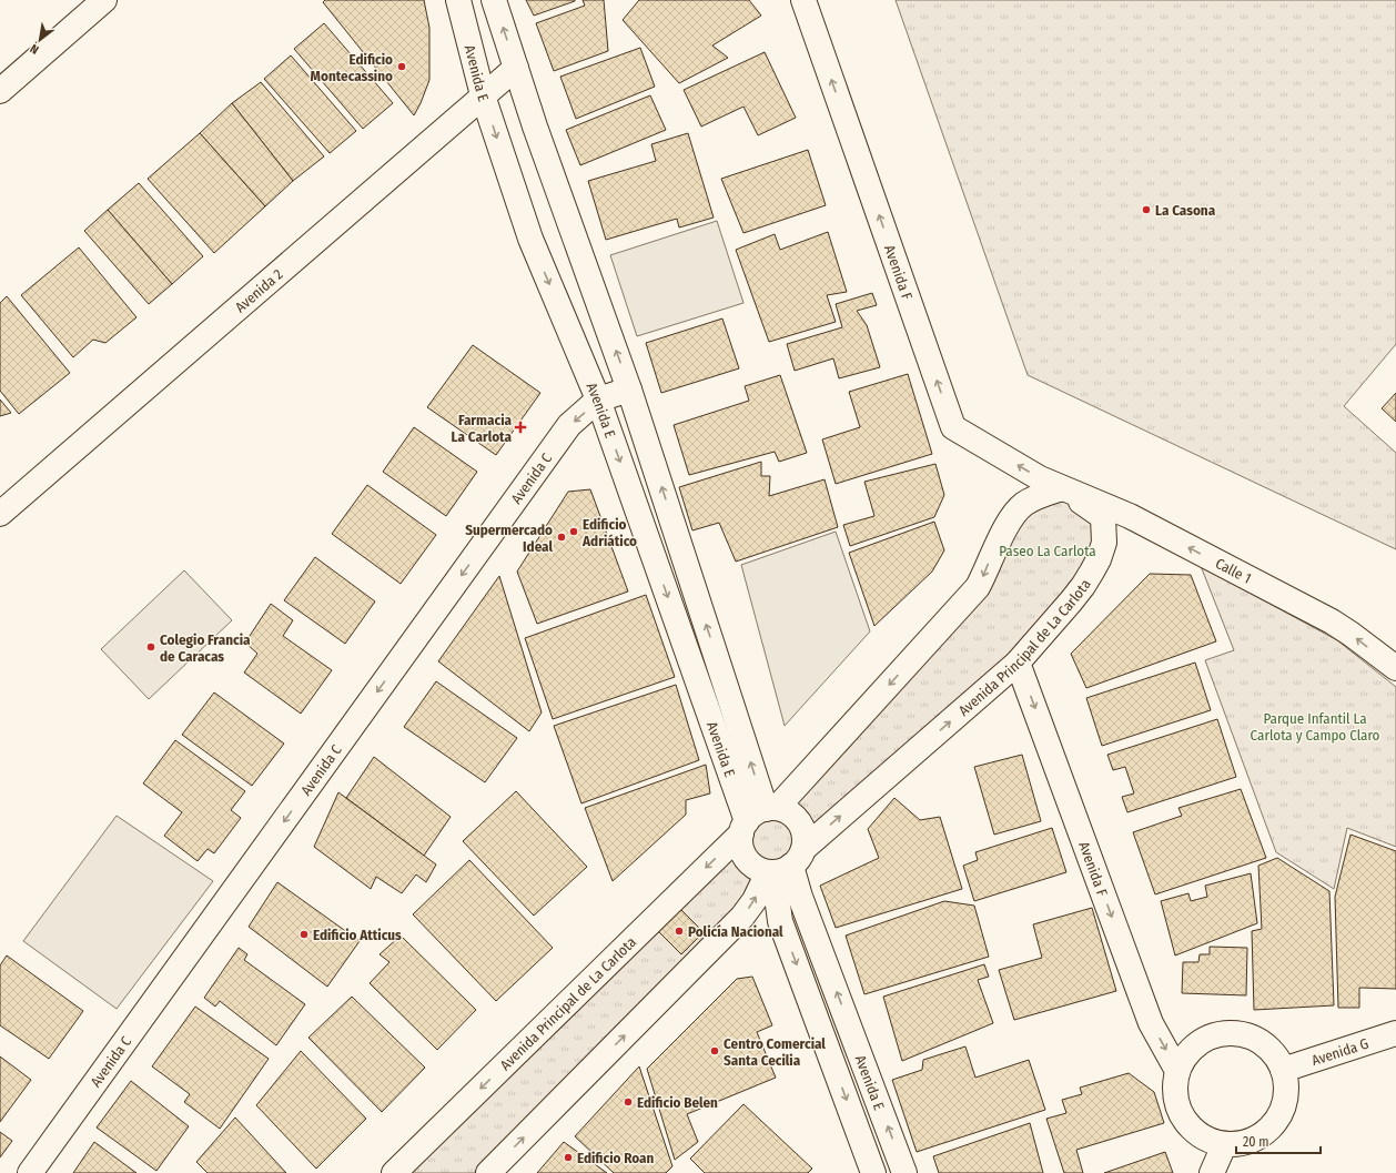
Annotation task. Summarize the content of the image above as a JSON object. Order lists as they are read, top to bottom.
{
  "streets": {
    "street": [
      "Avenida E",
      "Avenida F",
      "Avenida 2",
      "Avenida C",
      "Calle 1",
      "Avenida Principal de La Carlota",
      "Avenida G"
    ]
  },
  "crossings": [
    ["Avenida E", "Avenida 2"],
    ["Avenida E", "Avenida C"],
    ["Avenida E", "Avenida Principal de La Carlota"],
    ["Avenida F", "Calle 1"],
    ["Avenida F", "Avenida Principal de La Carlota"],
    ["Avenida F", "Avenida G"],
    ["Calle 1", "Avenida Principal de La Carlota"]
  ],
  "one_way": ["Avenida C", "Calle 1"],
  "parks": ["Paseo La Carlota", "Parque Infantil La Carlota y Campo Claro"],
  "places": {
    "other": [
      "Edificio Montecassino",
      "La Casona",
      "Edificio Adriático",
      "Supermercado Ideal",
      "Colegio Francia de Caracas",
      "Policía Nacional",
      "Edificio Atticus",
      "Centro Comercial Santa Cecilia",
      "Edificio Belen",
      "Edificio Roan"
    ],
    "health": ["Farmacia La Carlota"]
  },
  "scale_bar": "20 m",
  "north": "bottom left"
}
